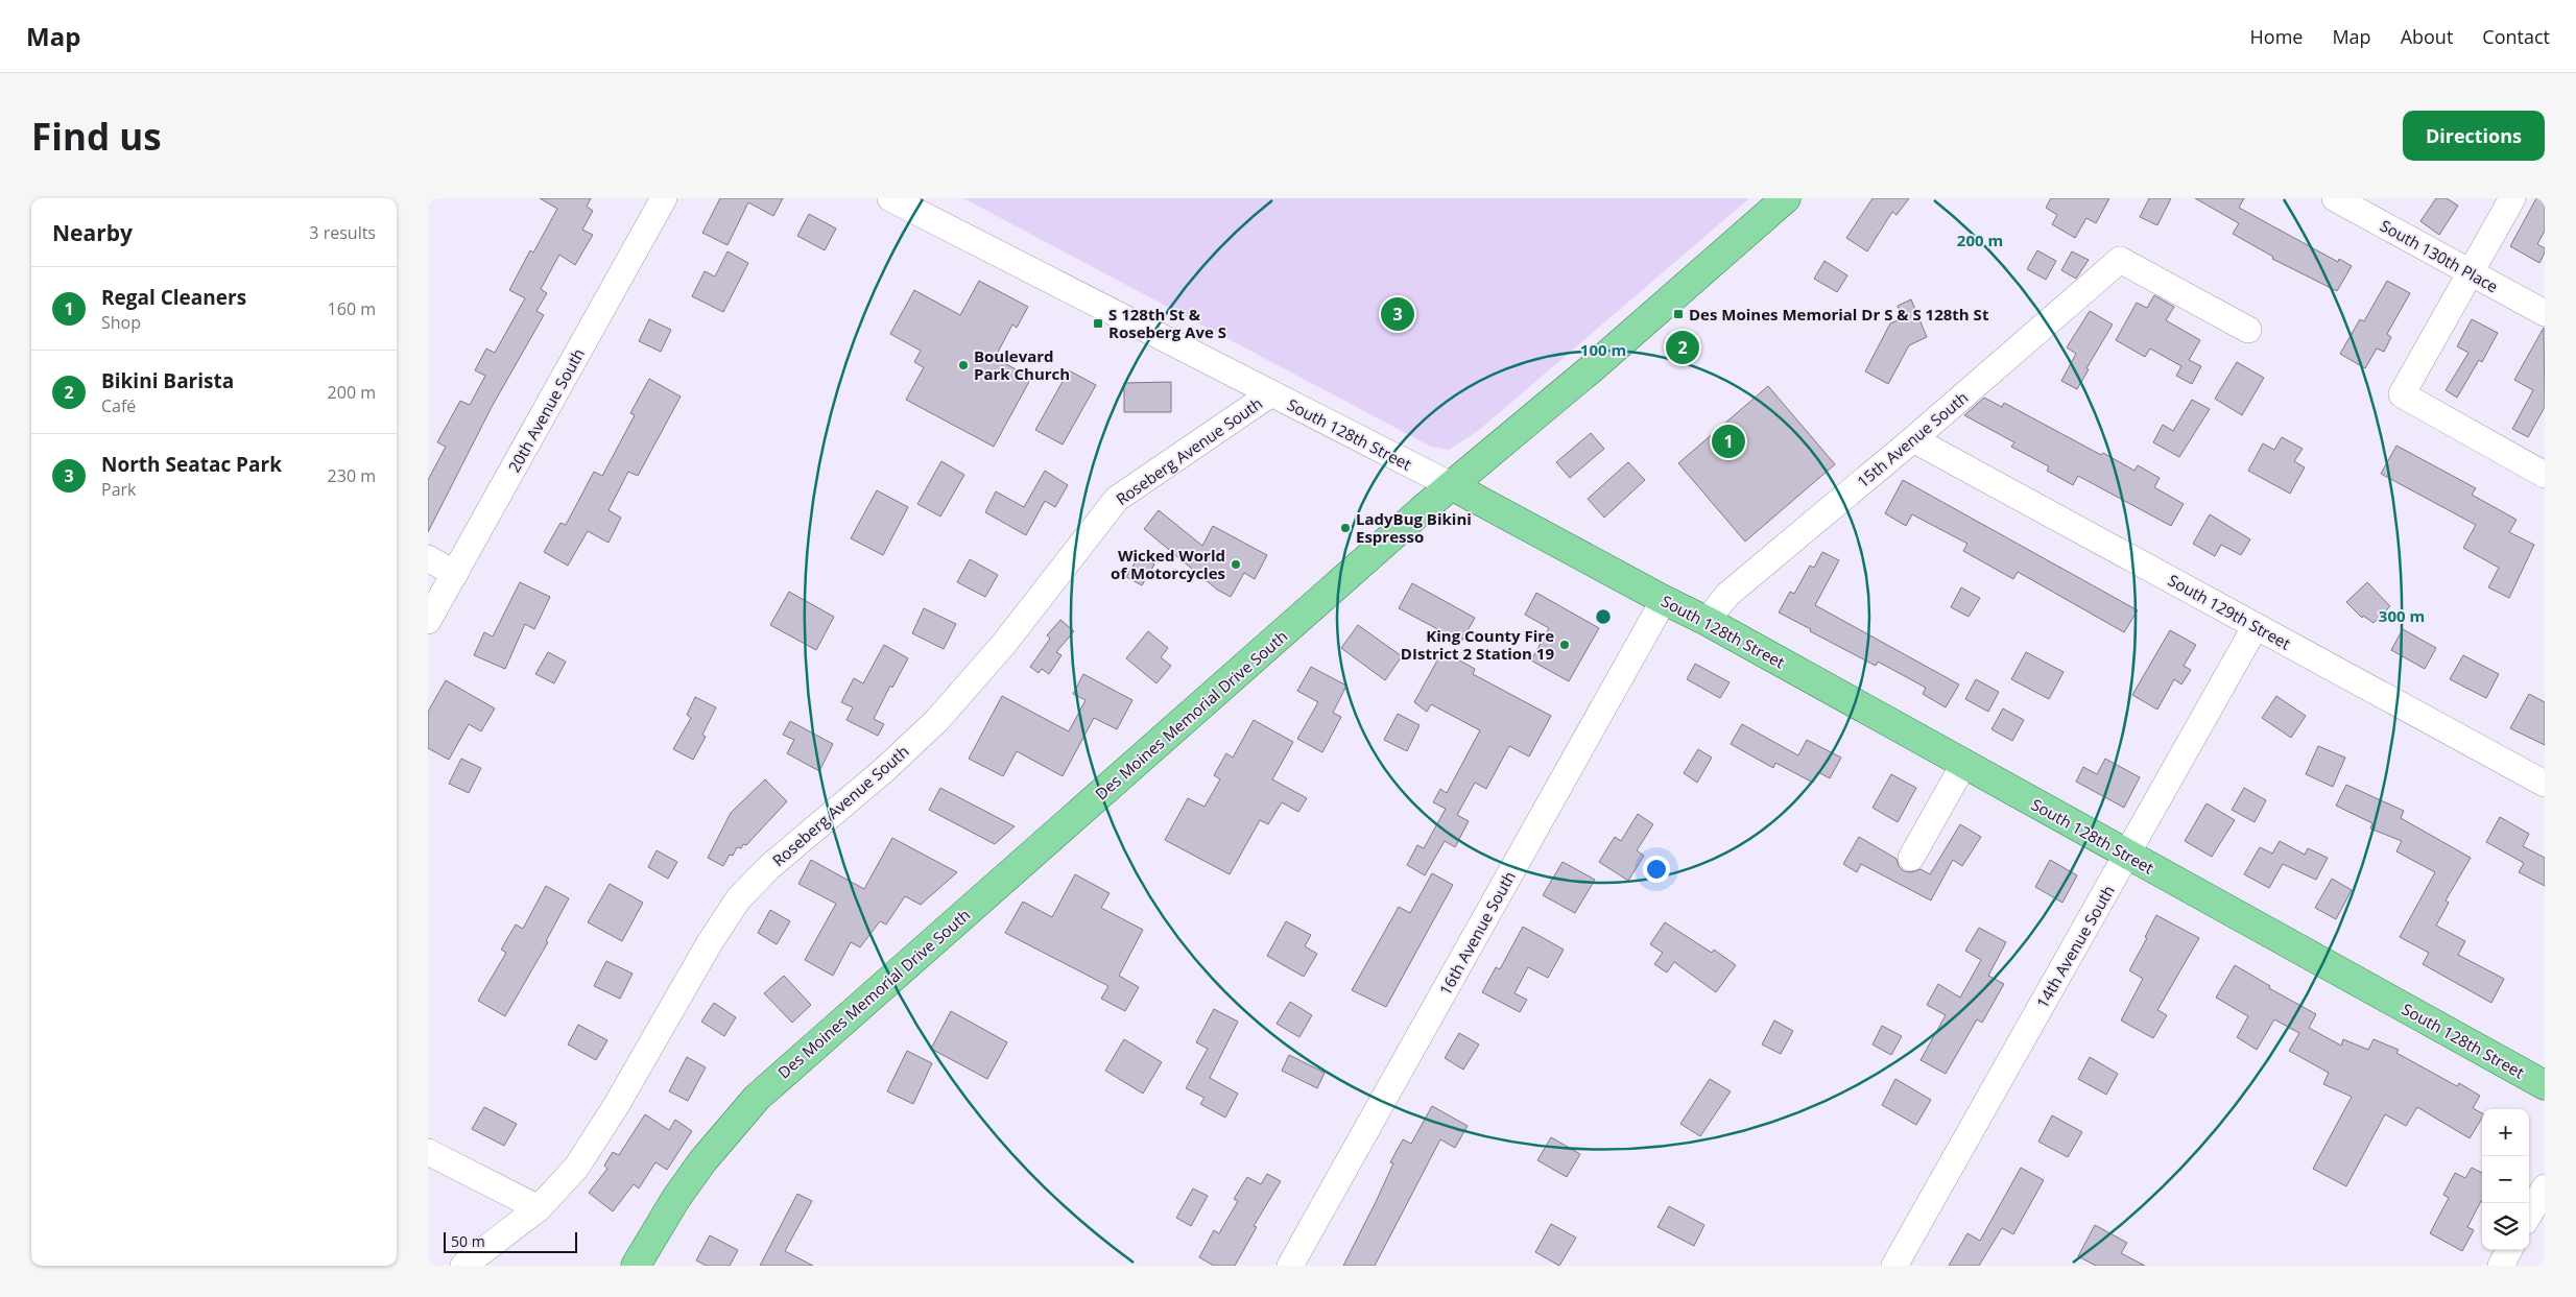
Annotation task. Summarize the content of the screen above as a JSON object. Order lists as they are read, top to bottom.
{
  "streets": {
    "main road": ["South 128th Street", "Des Moines Memorial Drive South"],
    "street": [
      "South 130th Place",
      "20th Avenue South",
      "15th Avenue South",
      "Roseberg Avenue South",
      "South 129th Street",
      "16th Avenue South",
      "14th Avenue South"
    ]
  },
  "crossings": [
    ["South 128th Street", "15th Avenue South"],
    ["South 128th Street", "Roseberg Avenue South"],
    ["South 128th Street", "Des Moines Memorial Drive South"],
    ["South 128th Street", "16th Avenue South"],
    ["South 128th Street", "14th Avenue South"],
    ["15th Avenue South", "South 129th Street"],
    ["South 129th Street", "14th Avenue South"]
  ],
  "places": {
    "transit": ["Des Moines Memorial Dr S & S 128th St", "S 128th St & Roseberg Ave S"],
    "other": [
      "Boulevard Park Church",
      "LadyBug Bikini Espresso",
      "Wicked World of Motorcycles",
      "King County Fire DIstrict 2 Station 19"
    ]
  },
  "scale_bar": "50 m",
  "page": {
    "header": "Map",
    "nav": [
      "Home",
      "Map",
      "About",
      "Contact"
    ],
    "buttons": "Directions",
    "title": "Find us",
    "heading": ["Nearby", "3 results"],
    "list": [
      {
        "mark": "1",
        "name": "Regal Cleaners",
        "note": "Shop",
        "value": "160 m"
      },
      {
        "mark": "2",
        "name": "Bikini Barista",
        "note": "Café",
        "value": "200 m"
      },
      {
        "mark": "3",
        "name": "North Seatac Park",
        "note": "Park",
        "value": "230 m"
      }
    ],
    "pins": ["3", "2", "1"],
    "map_buttons": ["+", "−"],
    "scale": "50 m"
  },
  "rings": ["200 m", "100 m", "300 m"]
}
